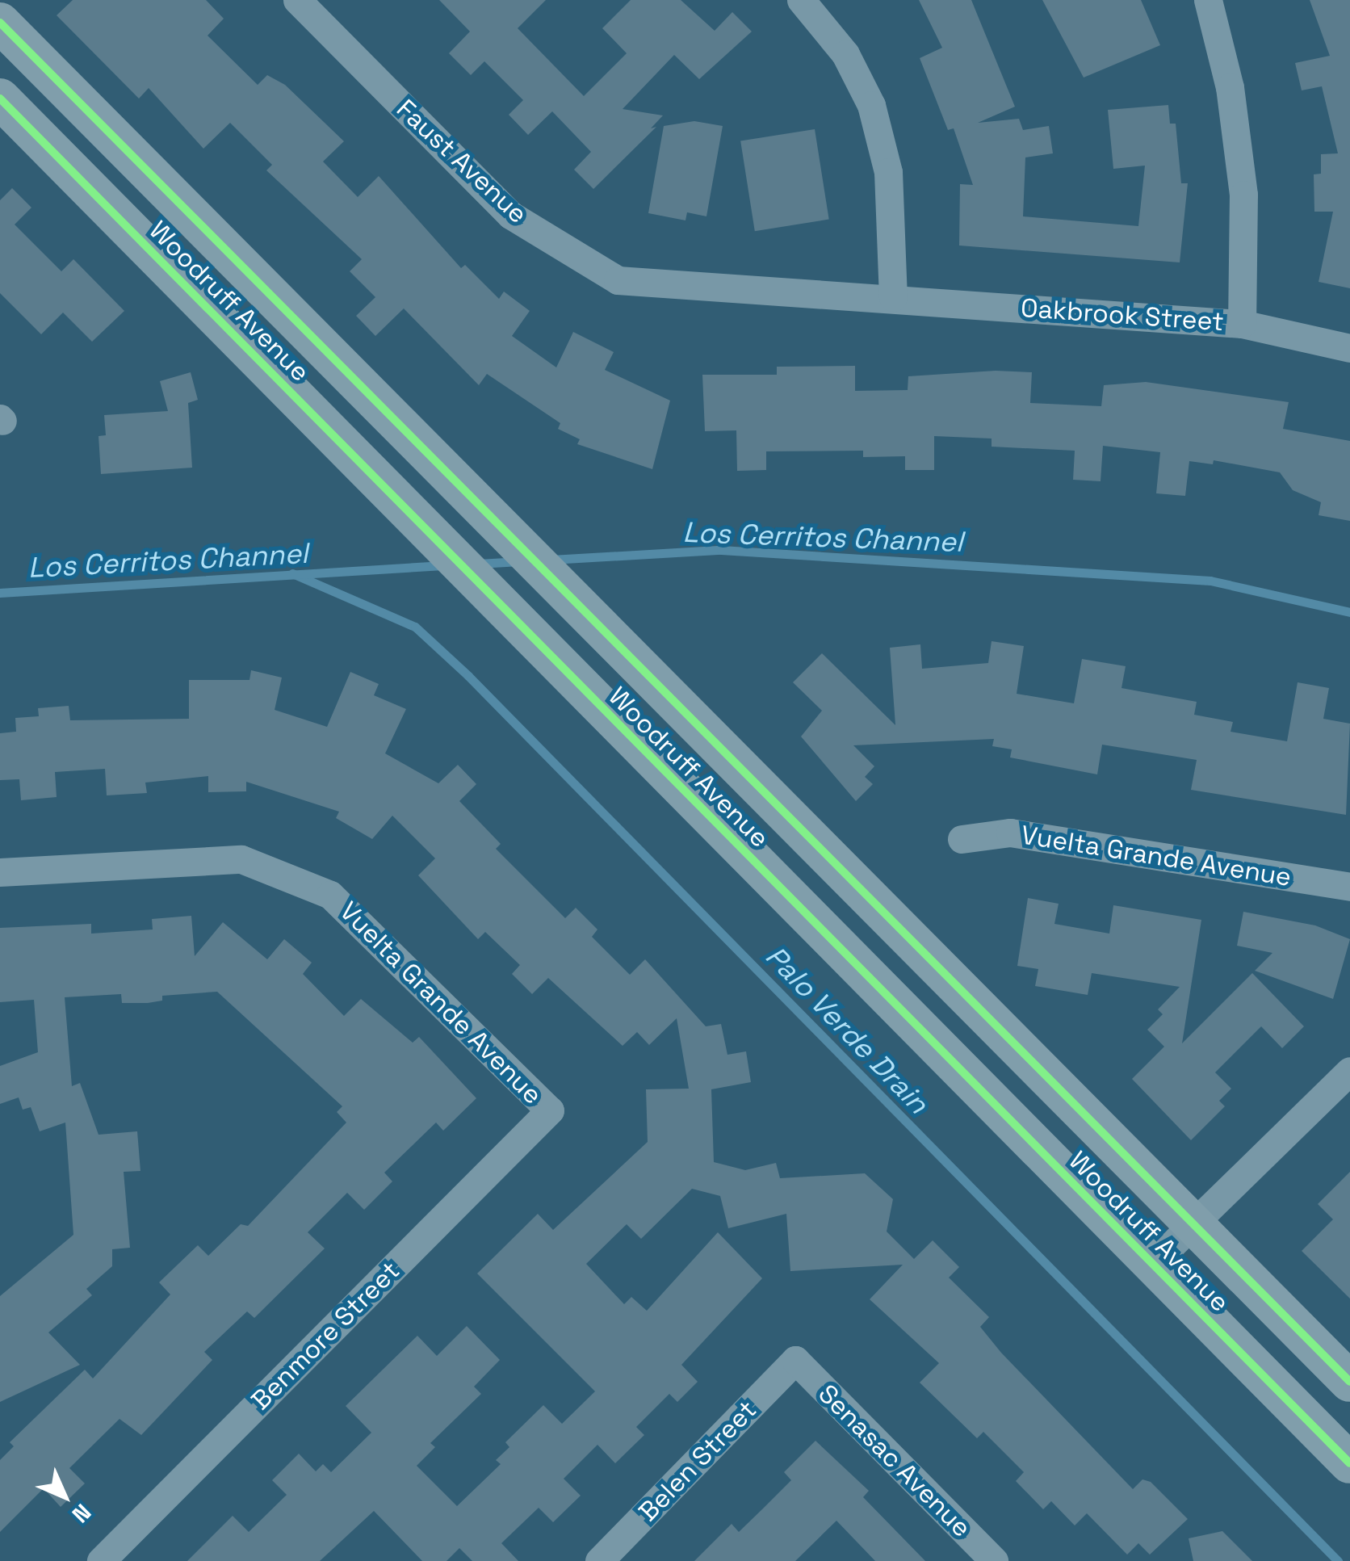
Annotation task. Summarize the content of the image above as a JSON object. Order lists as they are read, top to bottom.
{
  "streets": {
    "main road": ["Woodruff Avenue"],
    "street": [
      "Faust Avenue",
      "Oakbrook Street",
      "Vuelta Grande Avenue",
      "Benmore Street",
      "Belen Street",
      "Senasac Avenue"
    ]
  },
  "crossings": [
    ["Faust Avenue", "Oakbrook Street"],
    ["Vuelta Grande Avenue", "Benmore Street"],
    ["Belen Street", "Senasac Avenue"]
  ],
  "water": ["Los Cerritos Channel", "Palo Verde Drain"],
  "north": "bottom right"
}
